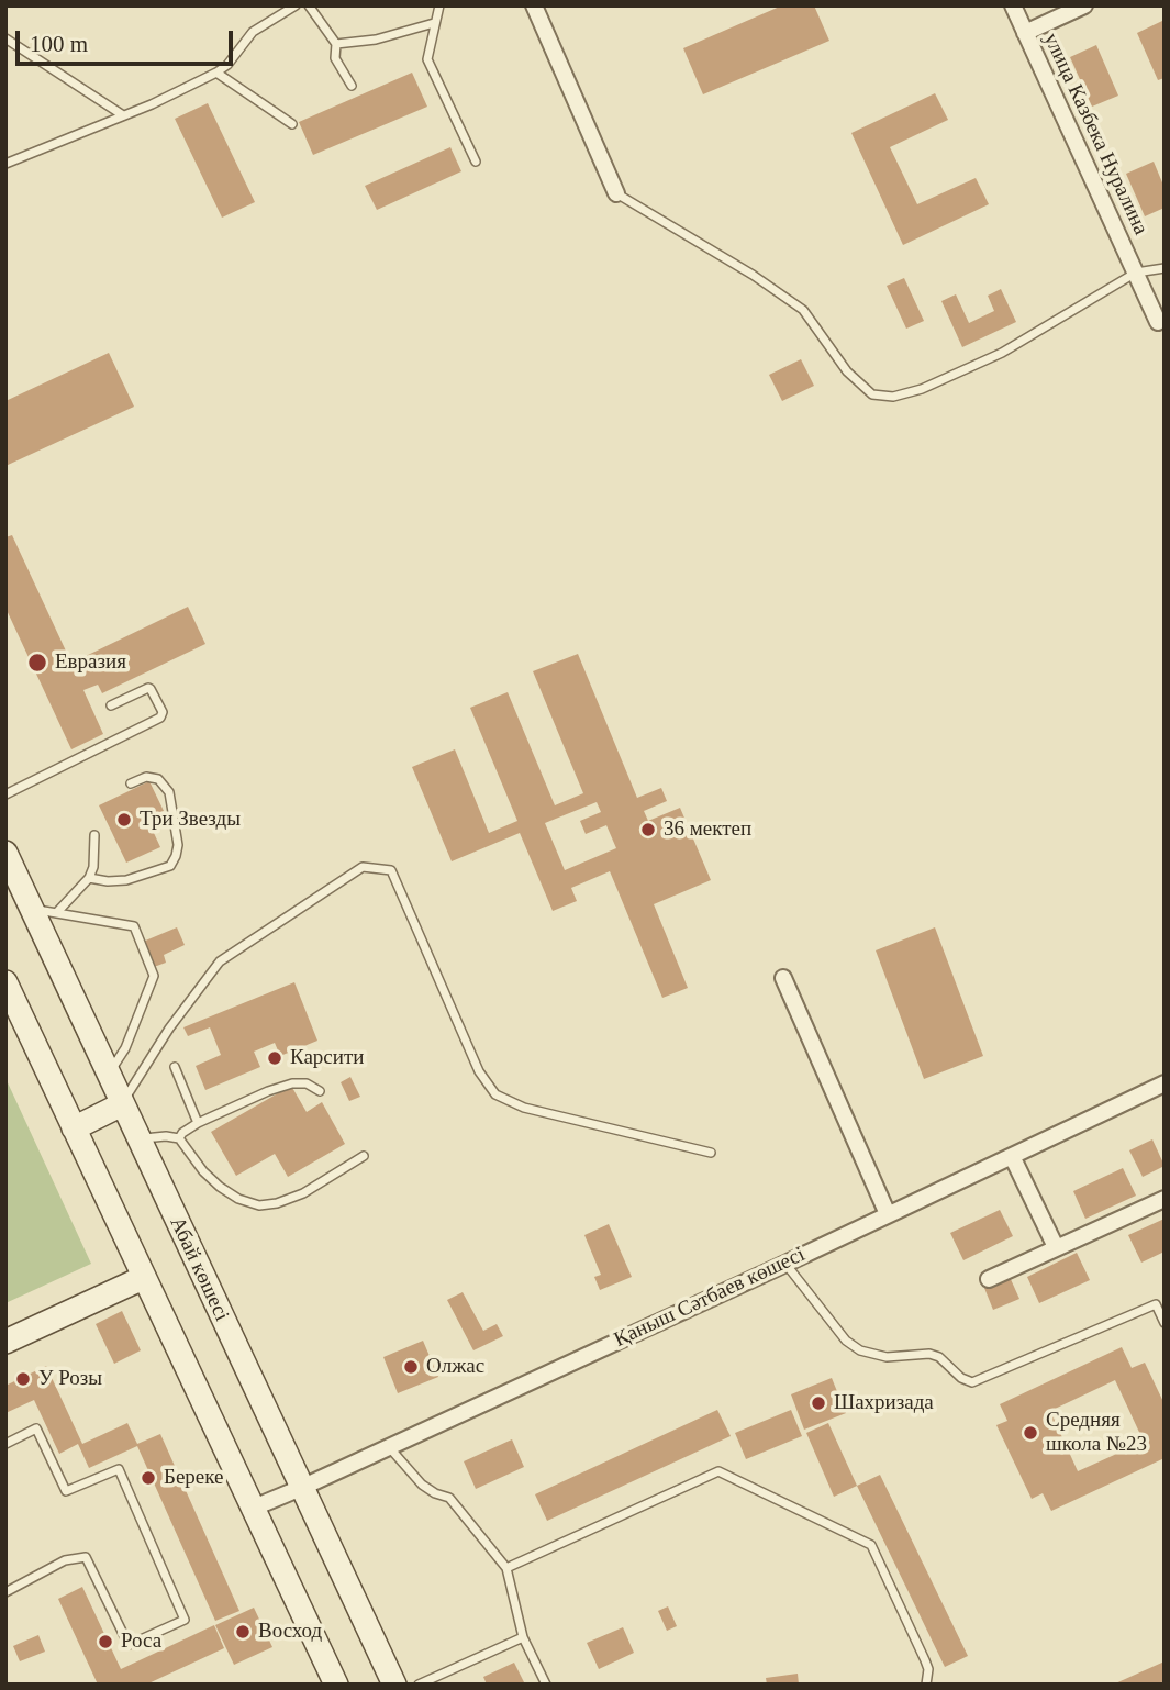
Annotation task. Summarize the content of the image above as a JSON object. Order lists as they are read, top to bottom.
{
  "streets": {
    "main road": ["Абай көшесі"],
    "street": ["улица Казбека Нуралина", "Қаныш Сәтбаев көшесі"]
  },
  "crossings": [
    ["Абай көшесі", "Қаныш Сәтбаев көшесі"]
  ],
  "places": [
    "Евразия",
    "Три Звезды",
    "36 мектеп",
    "Карсити",
    "Олжас",
    "У Розы",
    "Шахризада",
    "Средняя школа №23",
    "Береке",
    "Восход",
    "Роса"
  ],
  "scale_bar": "100 m"
}
